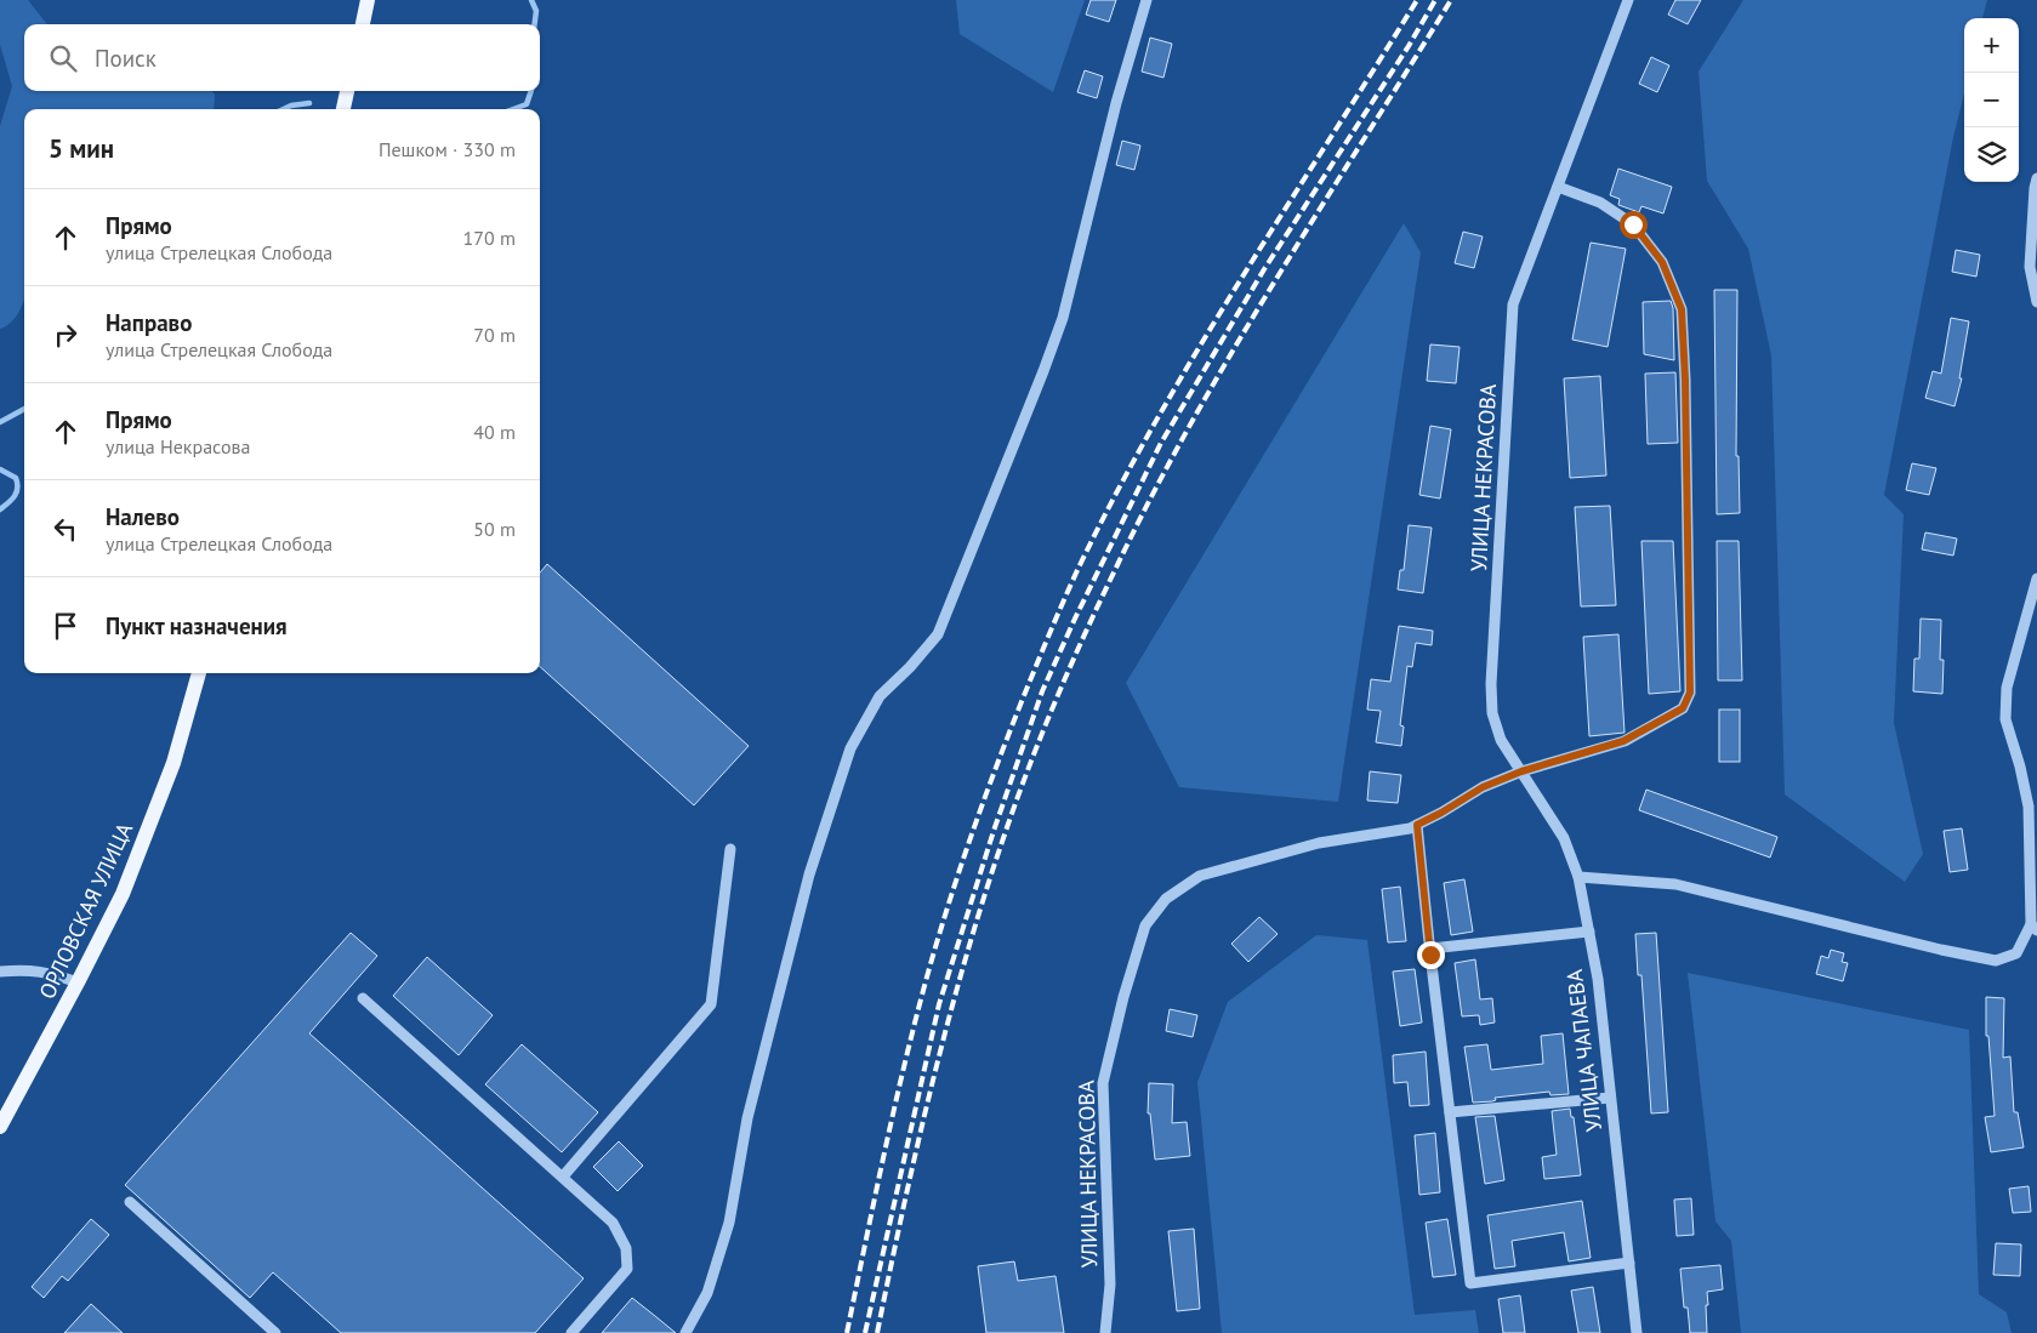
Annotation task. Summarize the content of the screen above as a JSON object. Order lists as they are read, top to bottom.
{
  "streets": {
    "main road": ["ОРЛОВСКАЯ УЛИЦА"],
    "street": ["УЛИЦА НЕКРАСОВА", "УЛИЦА ЧАПАЕВА"]
  },
  "crossings": [
    ["УЛИЦА НЕКРАСОВА", "УЛИЦА ЧАПАЕВА"]
  ],
  "page": {
    "map_buttons": ["+", "−"],
    "search": "Поиск",
    "heading": ["5 мин", "Пешком · 330 m"],
    "list": [
      ["Прямо", "улица Стрелецкая Слобода", "170 m"],
      ["Направо", "улица Стрелецкая Слобода", "70 m"],
      ["Прямо", "улица Некрасова", "40 m"],
      ["Налево", "улица Стрелецкая Слобода", "50 m"],
      "Пункт назначения"
    ]
  }
}
